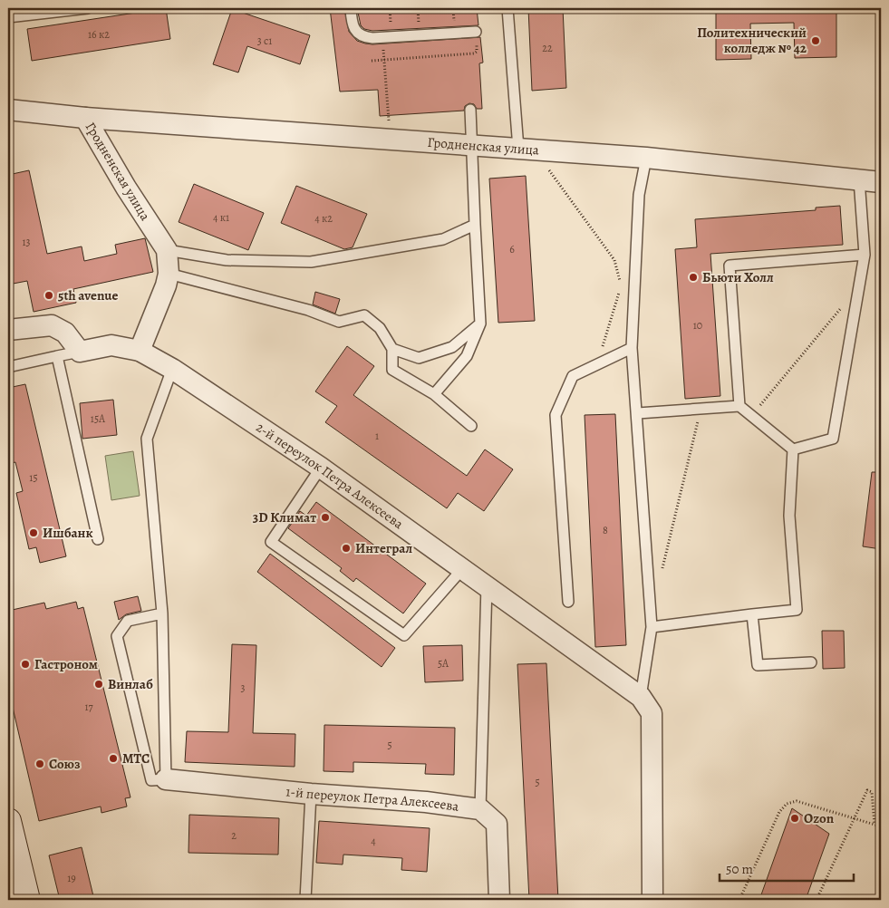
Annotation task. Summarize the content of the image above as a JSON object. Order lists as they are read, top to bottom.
{
  "streets": {
    "street": ["Гродненская улица", "2-й переулок Петра Алексеева", "1-й переулок Петра Алексеева"]
  },
  "crossings": [
    ["Гродненская улица", "2-й переулок Петра Алексеева"]
  ],
  "places": [
    "Политехнический колледж № 42",
    "Бьюти Холл",
    "5th avenue",
    "3D Климат",
    "Ишбанк",
    "Интеграл",
    "Гастроном",
    "Винлаб",
    "МТС",
    "Союз",
    "Ozon"
  ],
  "house_numbers": [
    "16 к2",
    "3 с1",
    "22",
    "4 к1",
    "4 к2",
    "13",
    "6",
    "10",
    "15А",
    "1",
    "15",
    "8",
    "5А",
    "3",
    "17",
    "5",
    "5",
    "2",
    "4",
    "19"
  ],
  "scale_bar": "50 m"
}
